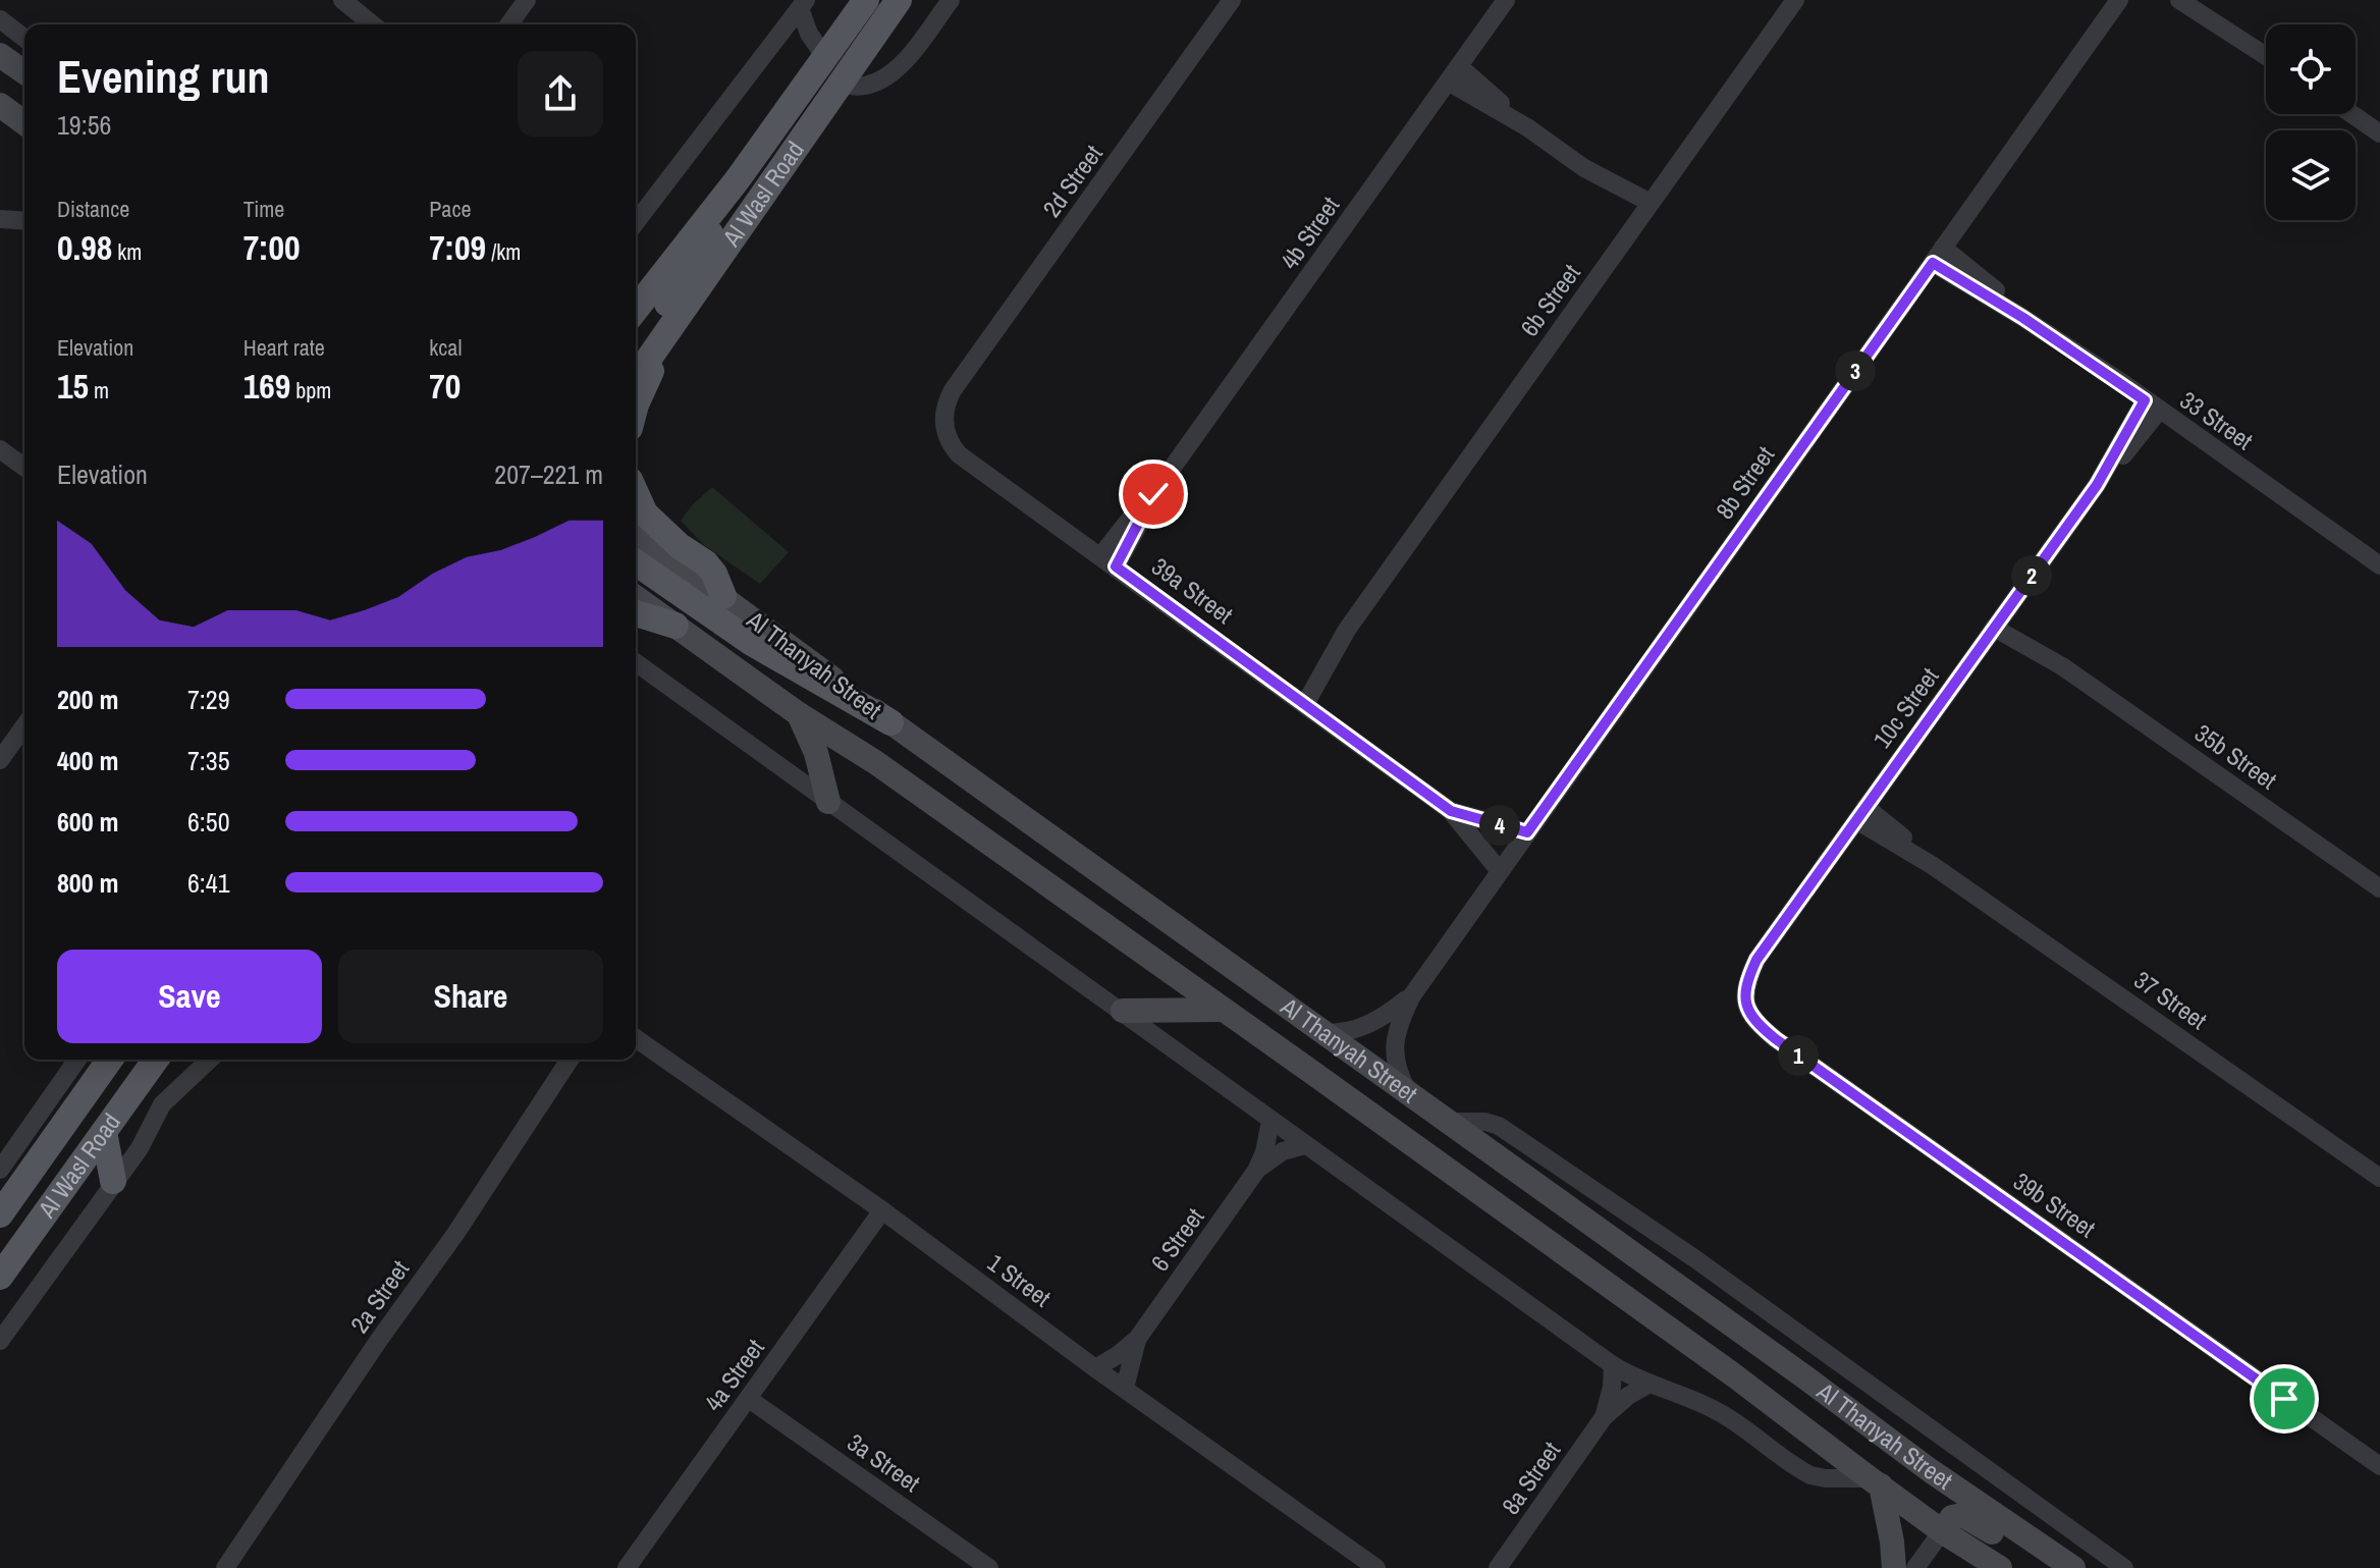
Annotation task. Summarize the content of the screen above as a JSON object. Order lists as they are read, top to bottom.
{
  "streets": {
    "main road": ["Al Wasl Road", "Al Thanyah Street"],
    "street": [
      "2d Street",
      "4b Street",
      "6b Street",
      "33 Street",
      "8b Street",
      "39a Street",
      "10c Street",
      "35b Street",
      "37 Street",
      "39b Street",
      "6 Street",
      "1 Street",
      "2a Street",
      "4a Street",
      "3a Street",
      "8a Street"
    ]
  },
  "crossings": [
    ["2d Street", "39a Street"],
    ["4b Street", "39a Street"],
    ["6b Street", "39a Street"],
    ["33 Street", "8b Street"],
    ["33 Street", "10c Street"],
    ["8b Street", "39a Street"],
    ["8b Street", "Al Thanyah Street"],
    ["10c Street", "35b Street"],
    ["10c Street", "37 Street"],
    ["10c Street", "39b Street"],
    ["6 Street", "1 Street"],
    ["1 Street", "4a Street"],
    ["4a Street", "3a Street"]
  ],
  "page": {
    "heading": ["Evening run", "19:56"],
    "stats": [
      ["Distance", "0.98 km"],
      ["Time", "7:00"],
      ["Pace", "7:09 /km"],
      ["Elevation", "15 m"],
      ["Heart rate", "169 bpm"],
      ["kcal", "70"]
    ],
    "pins": [
      "3",
      "2",
      "4",
      "1"
    ],
    "chart": ["Elevation", "207–221 m"],
    "list": [
      {
        "name": "200 m",
        "note": "7:29"
      },
      {
        "name": "400 m",
        "note": "7:35"
      },
      {
        "name": "600 m",
        "note": "6:50"
      },
      {
        "name": "800 m",
        "note": "6:41"
      }
    ],
    "buttons": ["Save", "Share"]
  }
}
